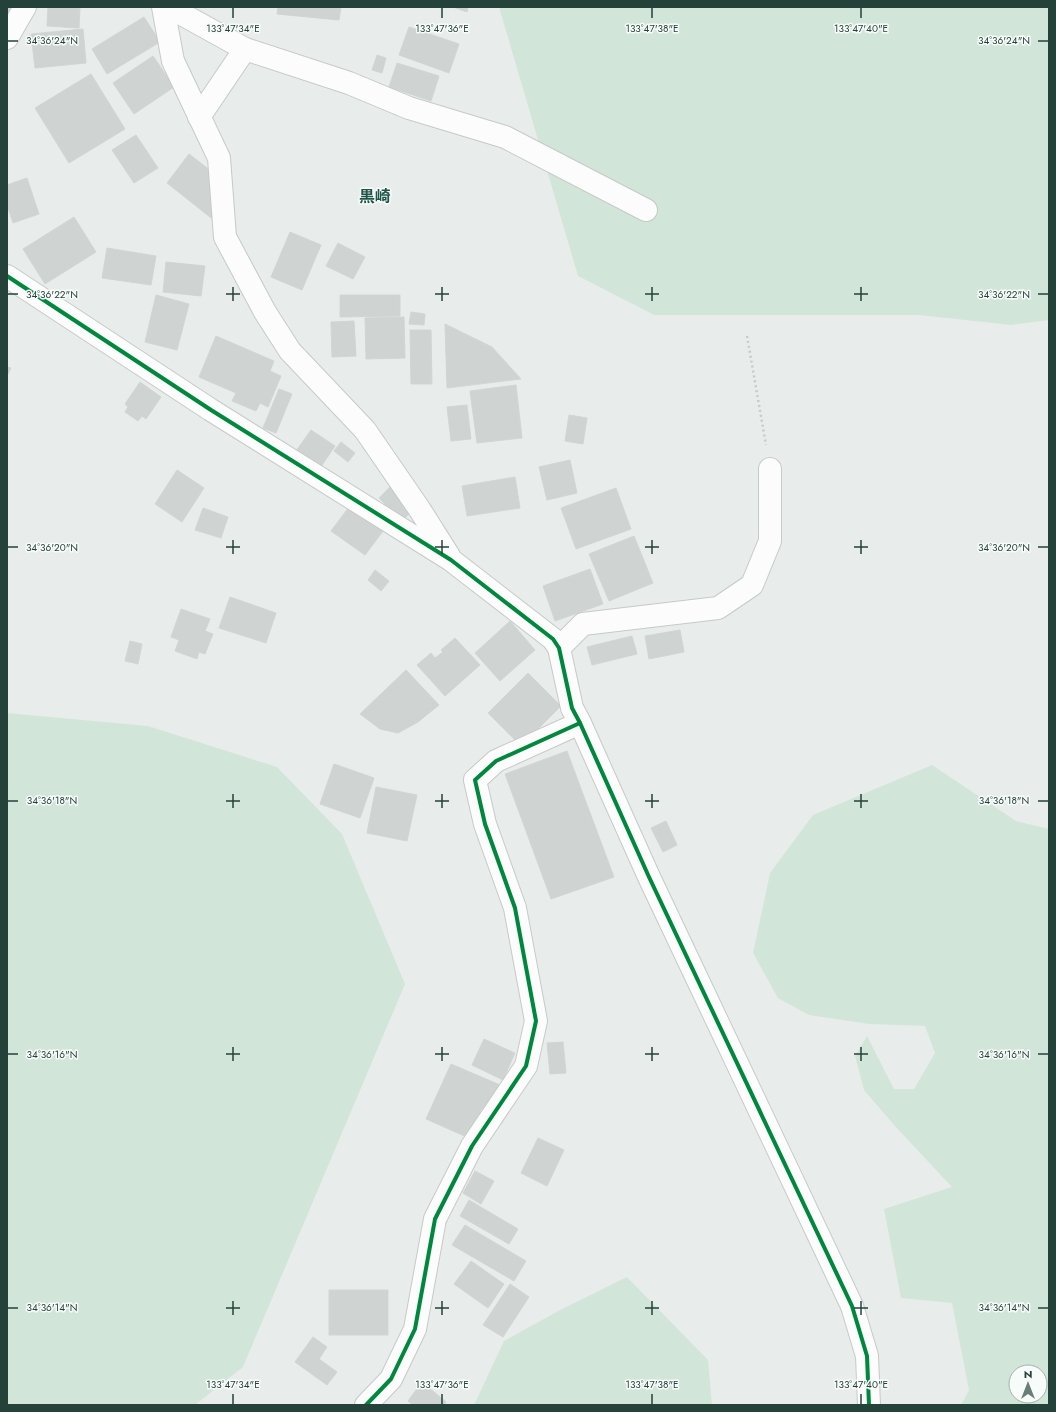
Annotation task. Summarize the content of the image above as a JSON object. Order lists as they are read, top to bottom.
{
  "districts": ["黒崎"],
  "north": "top",
  "coordinates": [
    "133°47'34\"E",
    "133°47'36\"E",
    "133°47'38\"E",
    "133°47'40\"E",
    "34°36'24\"N",
    "34°36'22\"N",
    "34°36'20\"N",
    "34°36'18\"N",
    "34°36'16\"N",
    "34°36'14\"N"
  ]
}
